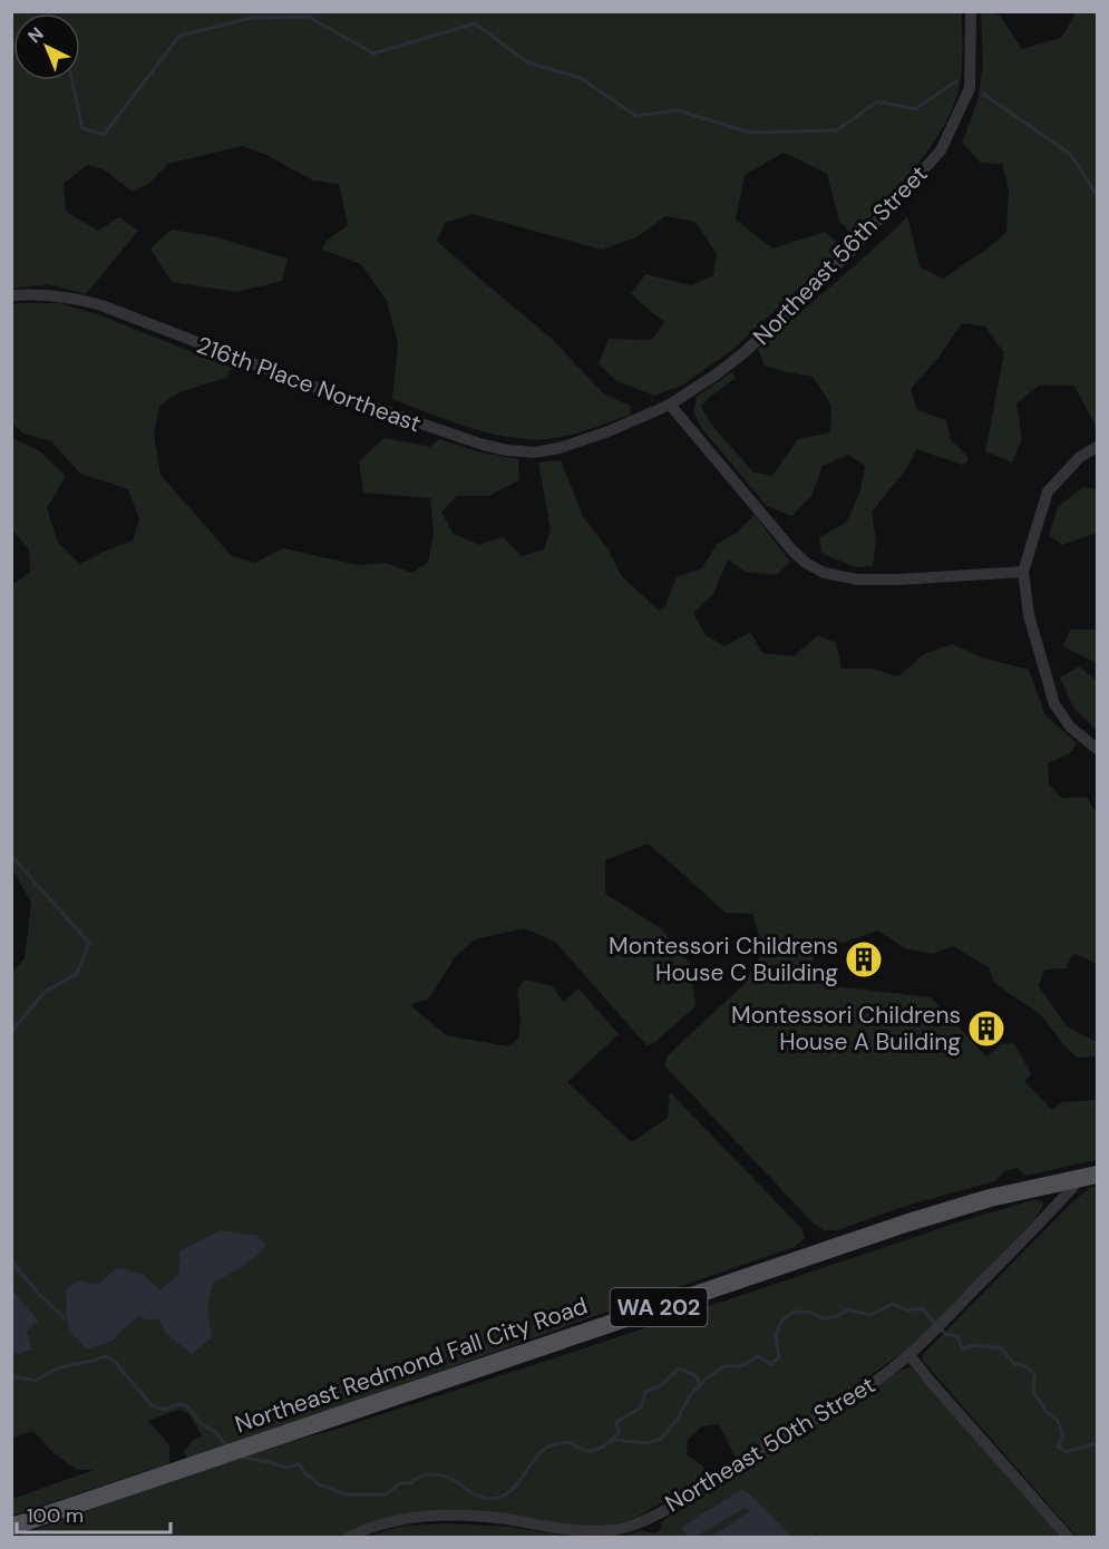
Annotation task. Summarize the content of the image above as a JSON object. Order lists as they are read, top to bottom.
{
  "streets": {
    "main road": ["WA 202", "Northeast Redmond Fall City Road"],
    "street": ["Northeast 56th Street", "216th Place Northeast", "Northeast 50th Street"]
  },
  "crossings": [
    ["Northeast 56th Street", "216th Place Northeast"],
    ["Northeast Redmond Fall City Road", "Northeast 50th Street"]
  ],
  "places": {
    "building": ["Montessori Childrens House C Building", "Montessori Childrens House A Building"]
  },
  "scale_bar": "100 m",
  "north": "top left"
}
